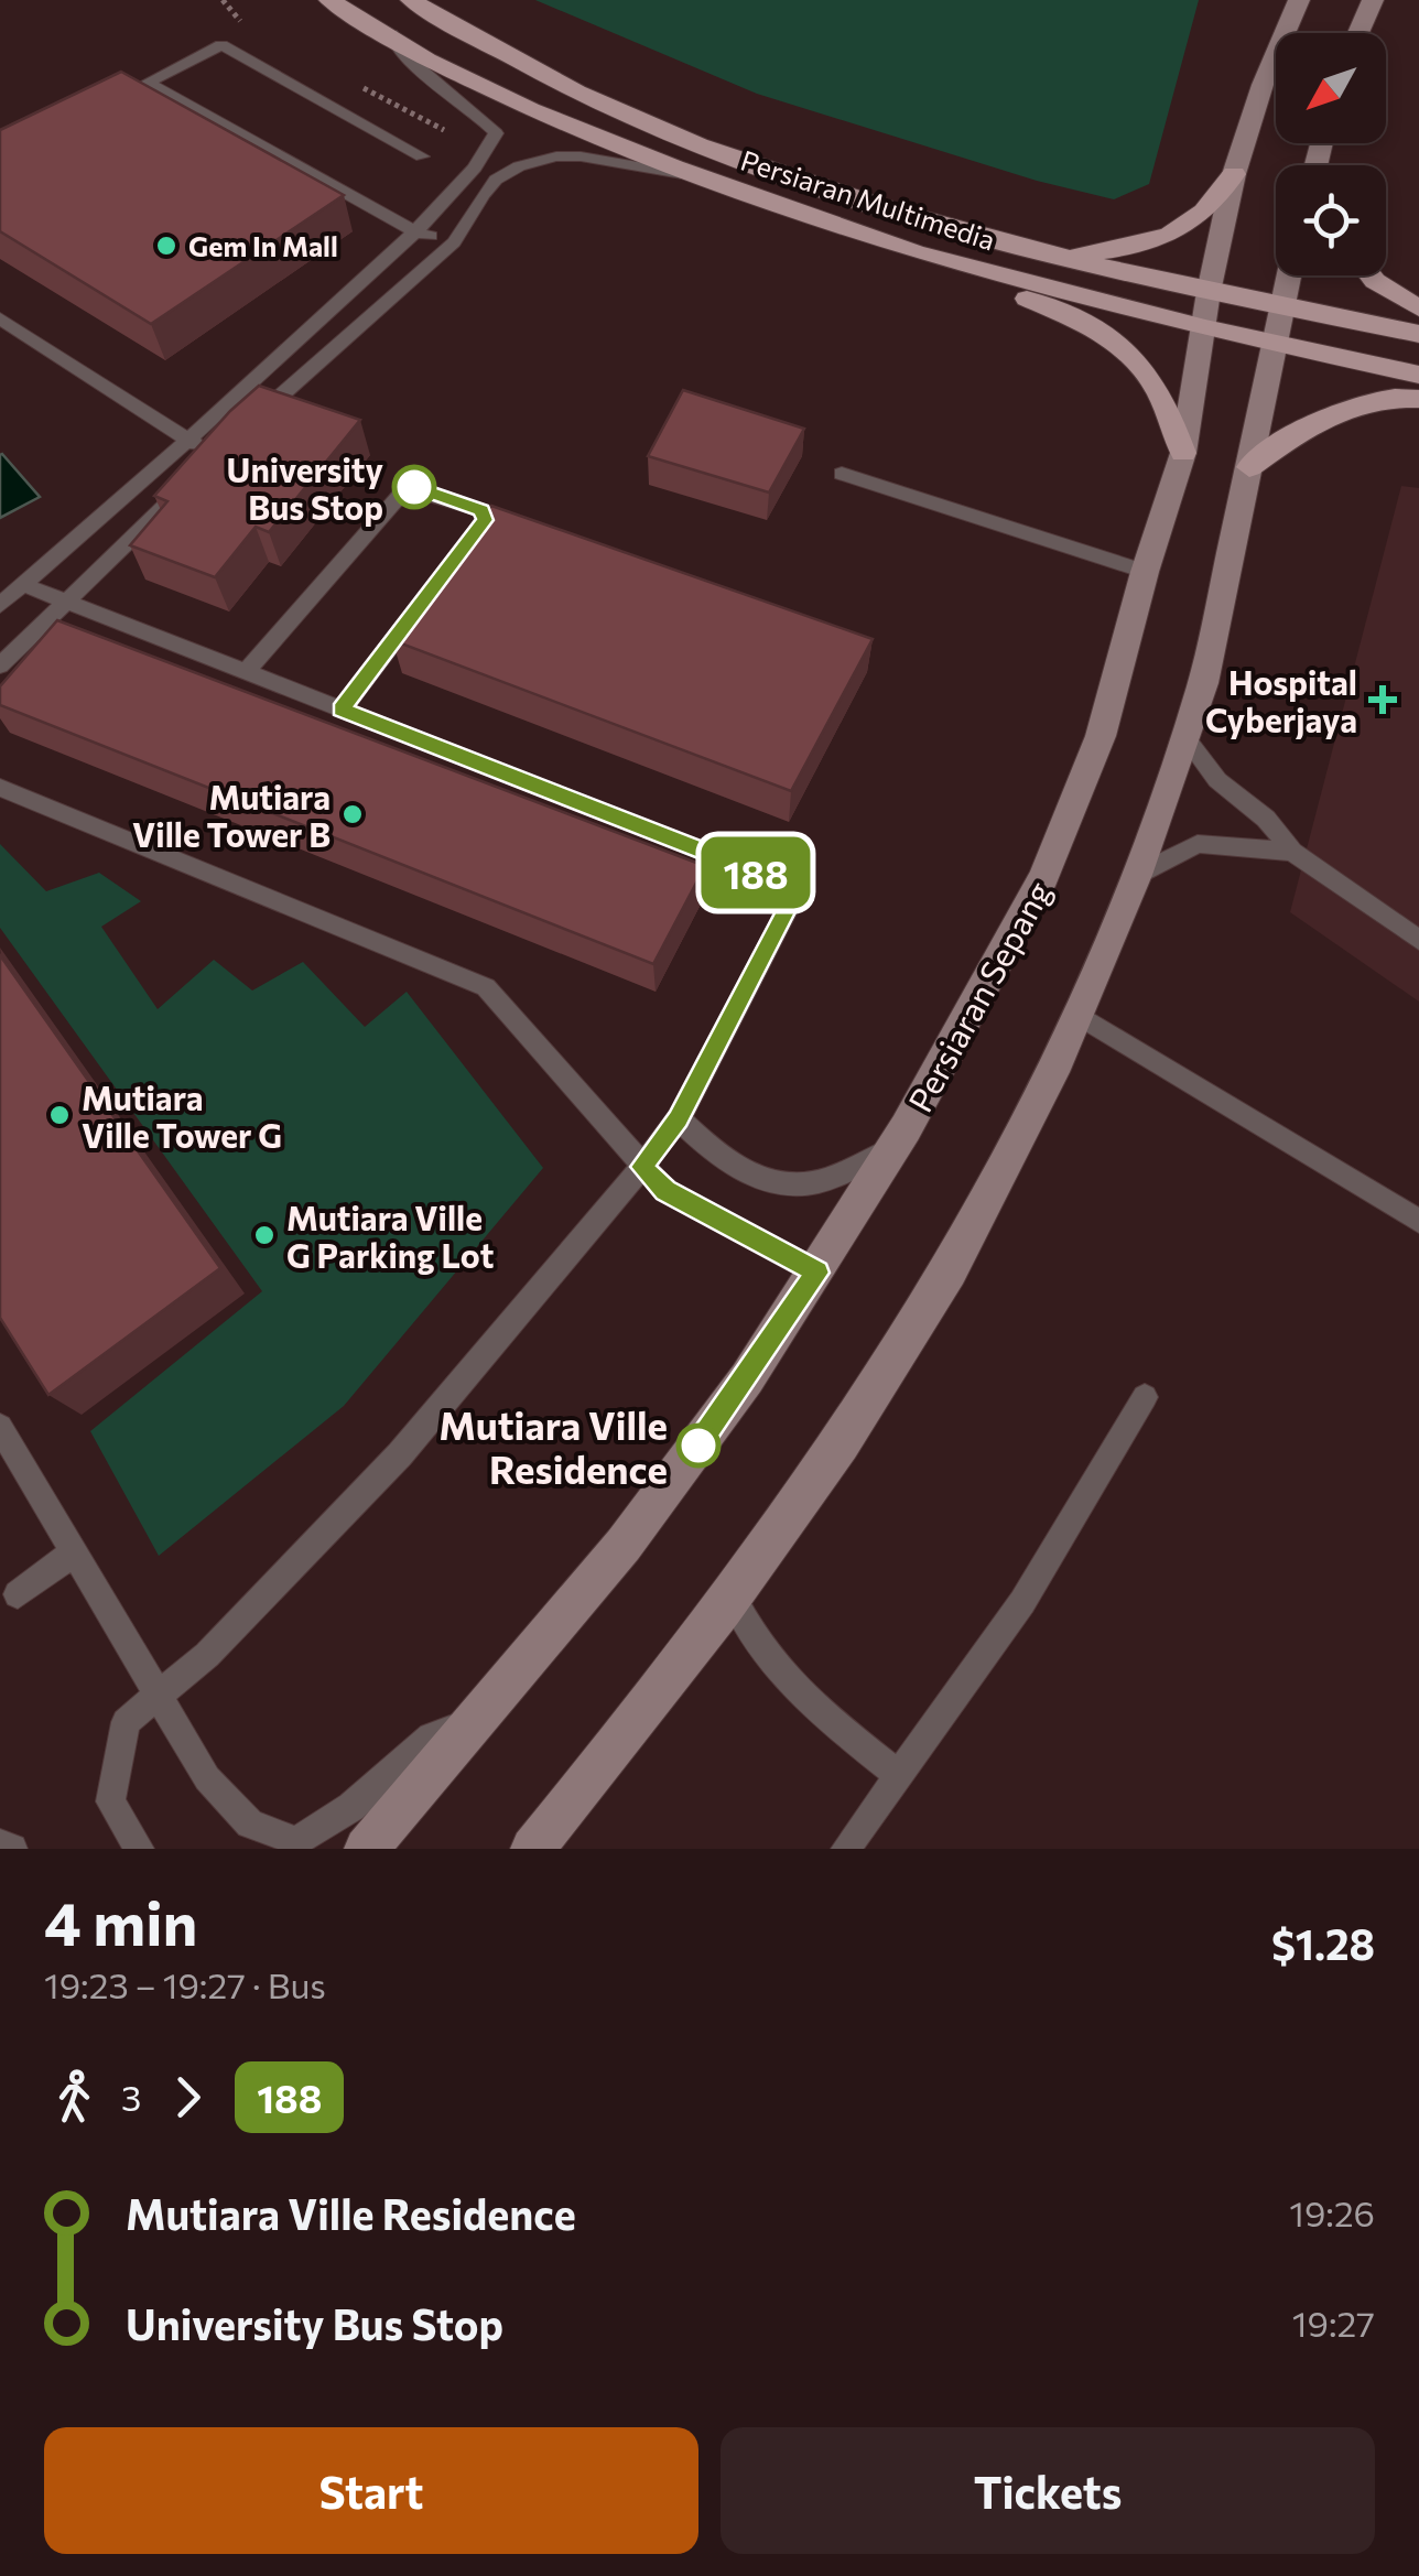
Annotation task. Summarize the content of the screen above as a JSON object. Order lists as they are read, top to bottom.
{
  "streets": {
    "main road": ["Persiaran Multimedia"],
    "street": ["Persiaran Sepang"]
  },
  "crossings": [
    ["Persiaran Multimedia", "Persiaran Sepang"]
  ],
  "places": {
    "other": [
      "Gem In Mall",
      "University Bus Stop",
      "Mutiara Ville Tower B",
      "Mutiara Ville Tower G",
      "Mutiara Ville G Parking Lot",
      "Mutiara Ville Residence"
    ],
    "health": ["Hospital Cyberjaya"]
  },
  "lines": ["bus line 188"],
  "north": "bottom left",
  "page": {
    "on_map": "188",
    "heading": ["4 min", "19:23 – 19:27 · Bus", "$1.28"],
    "legs": ["3", "188"],
    "list": [
      {
        "name": "Mutiara Ville Residence",
        "value": "19:26"
      },
      {
        "name": "University Bus Stop",
        "value": "19:27"
      }
    ],
    "buttons": ["Start", "Tickets"]
  }
}
